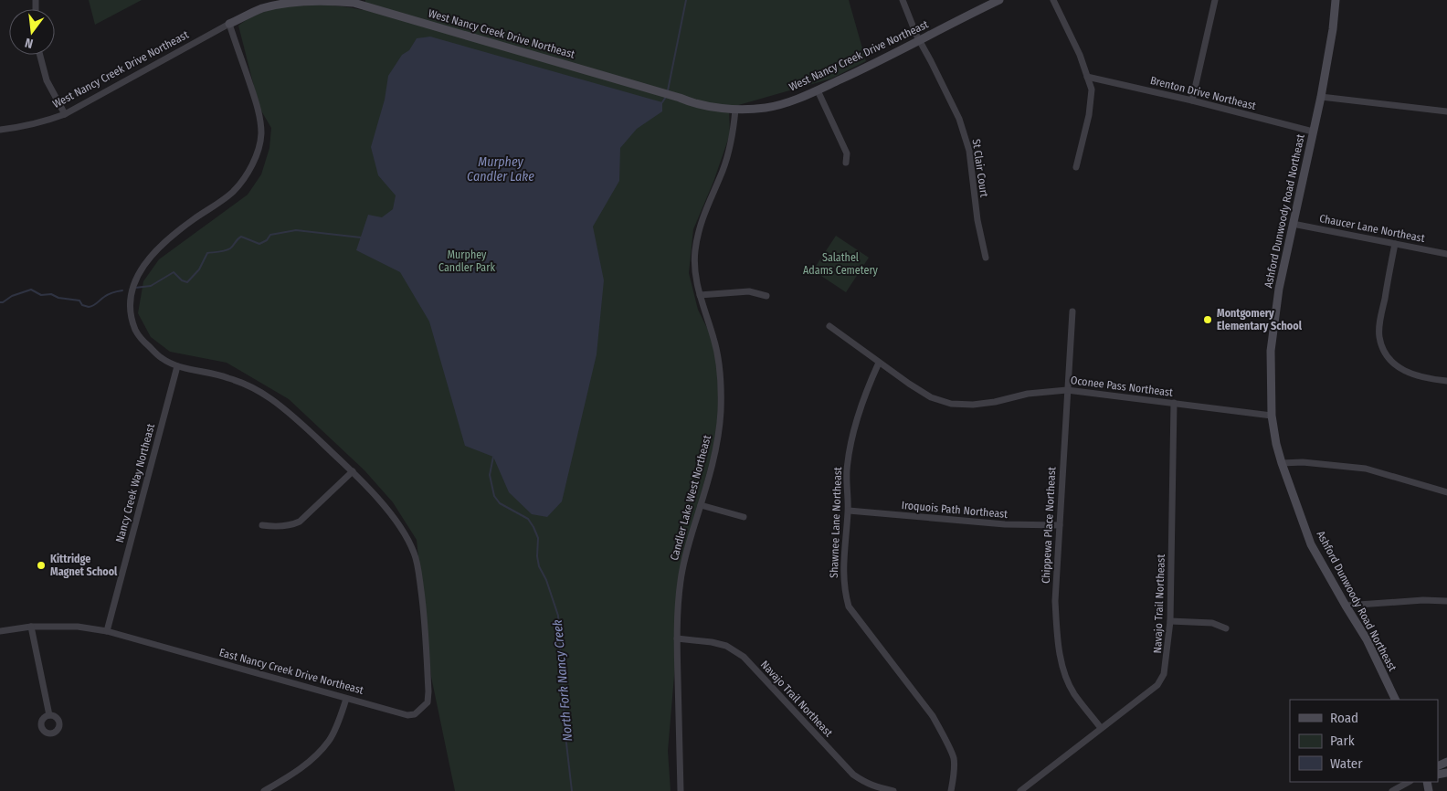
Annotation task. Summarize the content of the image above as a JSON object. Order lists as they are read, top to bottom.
{
  "streets": {
    "street": [
      "West Nancy Creek Drive Northeast",
      "Brenton Drive Northeast",
      "St Clair Court",
      "Ashford Dunwoody Road Northeast",
      "Chaucer Lane Northeast",
      "Oconee Pass Northeast",
      "Nancy Creek Way Northeast",
      "Candler Lake West Northeast",
      "Iroquois Path Northeast",
      "Shawnee Lane Northeast",
      "Chippewa Place Northeast",
      "Navajo Trail Northeast",
      "East Nancy Creek Drive Northeast"
    ]
  },
  "crossings": [
    ["West Nancy Creek Drive Northeast", "St Clair Court"],
    ["West Nancy Creek Drive Northeast", "Candler Lake West Northeast"],
    ["Brenton Drive Northeast", "Ashford Dunwoody Road Northeast"],
    ["Ashford Dunwoody Road Northeast", "Chaucer Lane Northeast"],
    ["Ashford Dunwoody Road Northeast", "Oconee Pass Northeast"],
    ["Oconee Pass Northeast", "Shawnee Lane Northeast"],
    ["Oconee Pass Northeast", "Chippewa Place Northeast"],
    ["Oconee Pass Northeast", "Navajo Trail Northeast"],
    ["Nancy Creek Way Northeast", "East Nancy Creek Drive Northeast"],
    ["Candler Lake West Northeast", "Navajo Trail Northeast"],
    ["Iroquois Path Northeast", "Shawnee Lane Northeast"],
    ["Iroquois Path Northeast", "Chippewa Place Northeast"],
    ["Chippewa Place Northeast", "Navajo Trail Northeast"]
  ],
  "water": ["Murphey Candler Lake", "North Fork Nancy Creek"],
  "parks": ["Murphey Candler Park", "Salathel Adams Cemetery"],
  "places": ["Montgomery Elementary School", "Kittridge Magnet School"],
  "legend": ["Road", "Park", "Water"],
  "north": "bottom"
}
